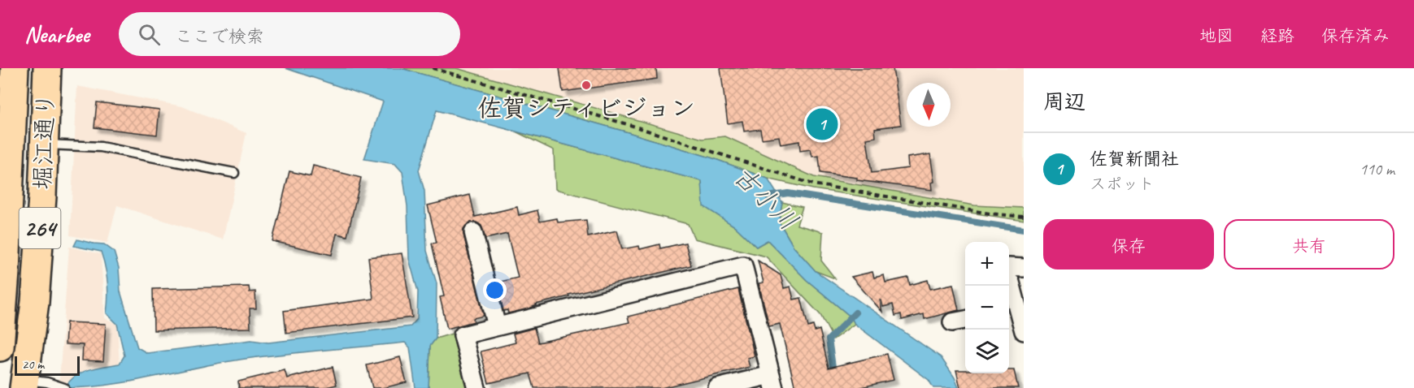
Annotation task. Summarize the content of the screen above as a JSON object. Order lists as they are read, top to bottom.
{
  "streets": {
    "highway": ["堀江通り", "264"]
  },
  "water": ["古小川"],
  "places": ["佐賀シティビジョン"],
  "scale_bar": "20 m",
  "north": "bottom",
  "page": {
    "header": "Nearbee",
    "search": "ここで検索",
    "nav": ["地図", "経路", "保存済み"],
    "heading": "周辺",
    "pins": "1",
    "list": [
      {
        "mark": "1",
        "name": "佐賀新聞社",
        "note": "スポット",
        "value": "110 m"
      }
    ],
    "buttons": ["保存", "共有"],
    "map_buttons": ["+", "−"],
    "scale": "20 m"
  }
}
